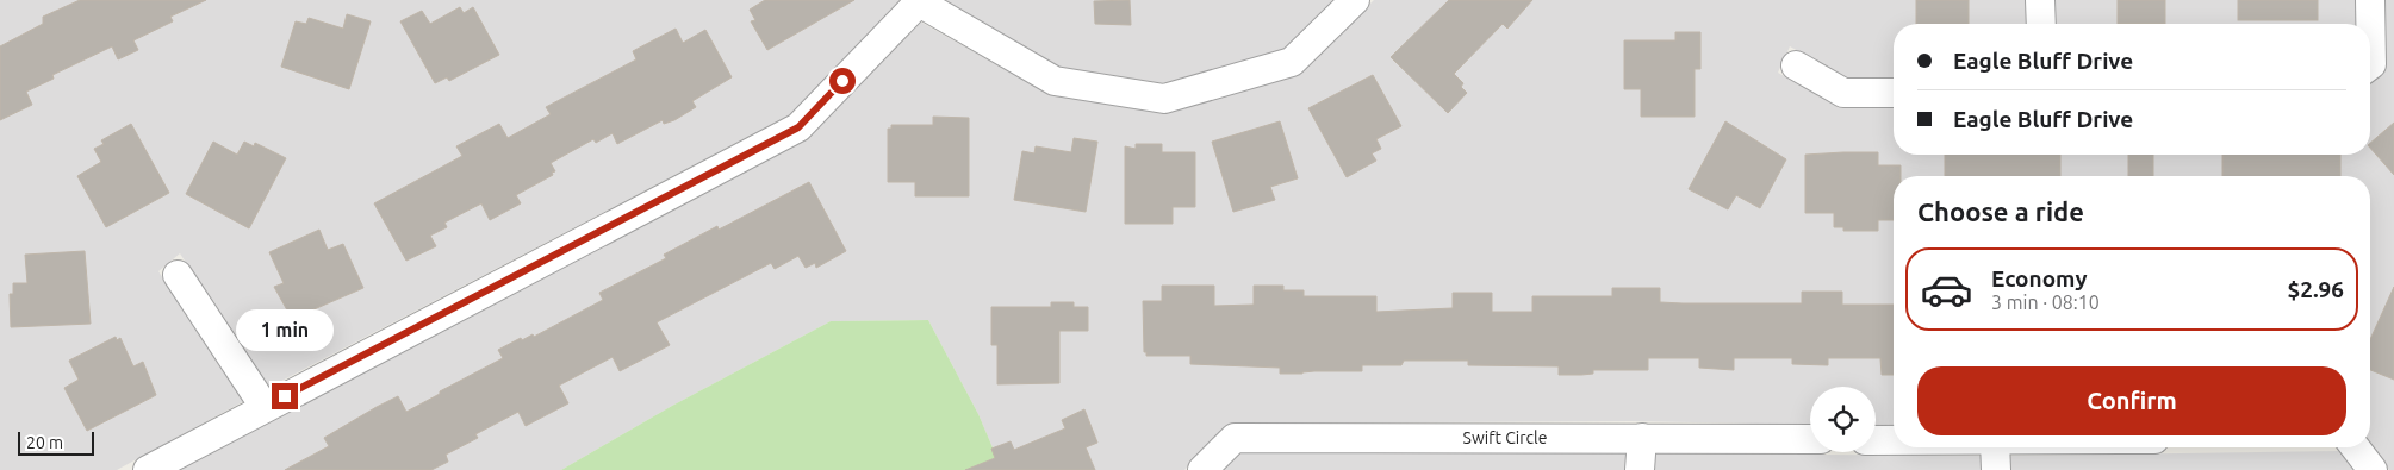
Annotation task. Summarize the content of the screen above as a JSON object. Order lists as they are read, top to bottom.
{
  "streets": {
    "street": ["Swift Circle"]
  },
  "scale_bar": "20 m",
  "page": {
    "banner": ["Eagle Bluff Drive", "Eagle Bluff Drive"],
    "heading": "Choose a ride",
    "list": [
      {
        "name": "Economy",
        "note": "3 min · 08:10",
        "value": "$2.96"
      }
    ],
    "bubble": "1 min",
    "buttons": "Confirm",
    "scale": "20 m"
  }
}
